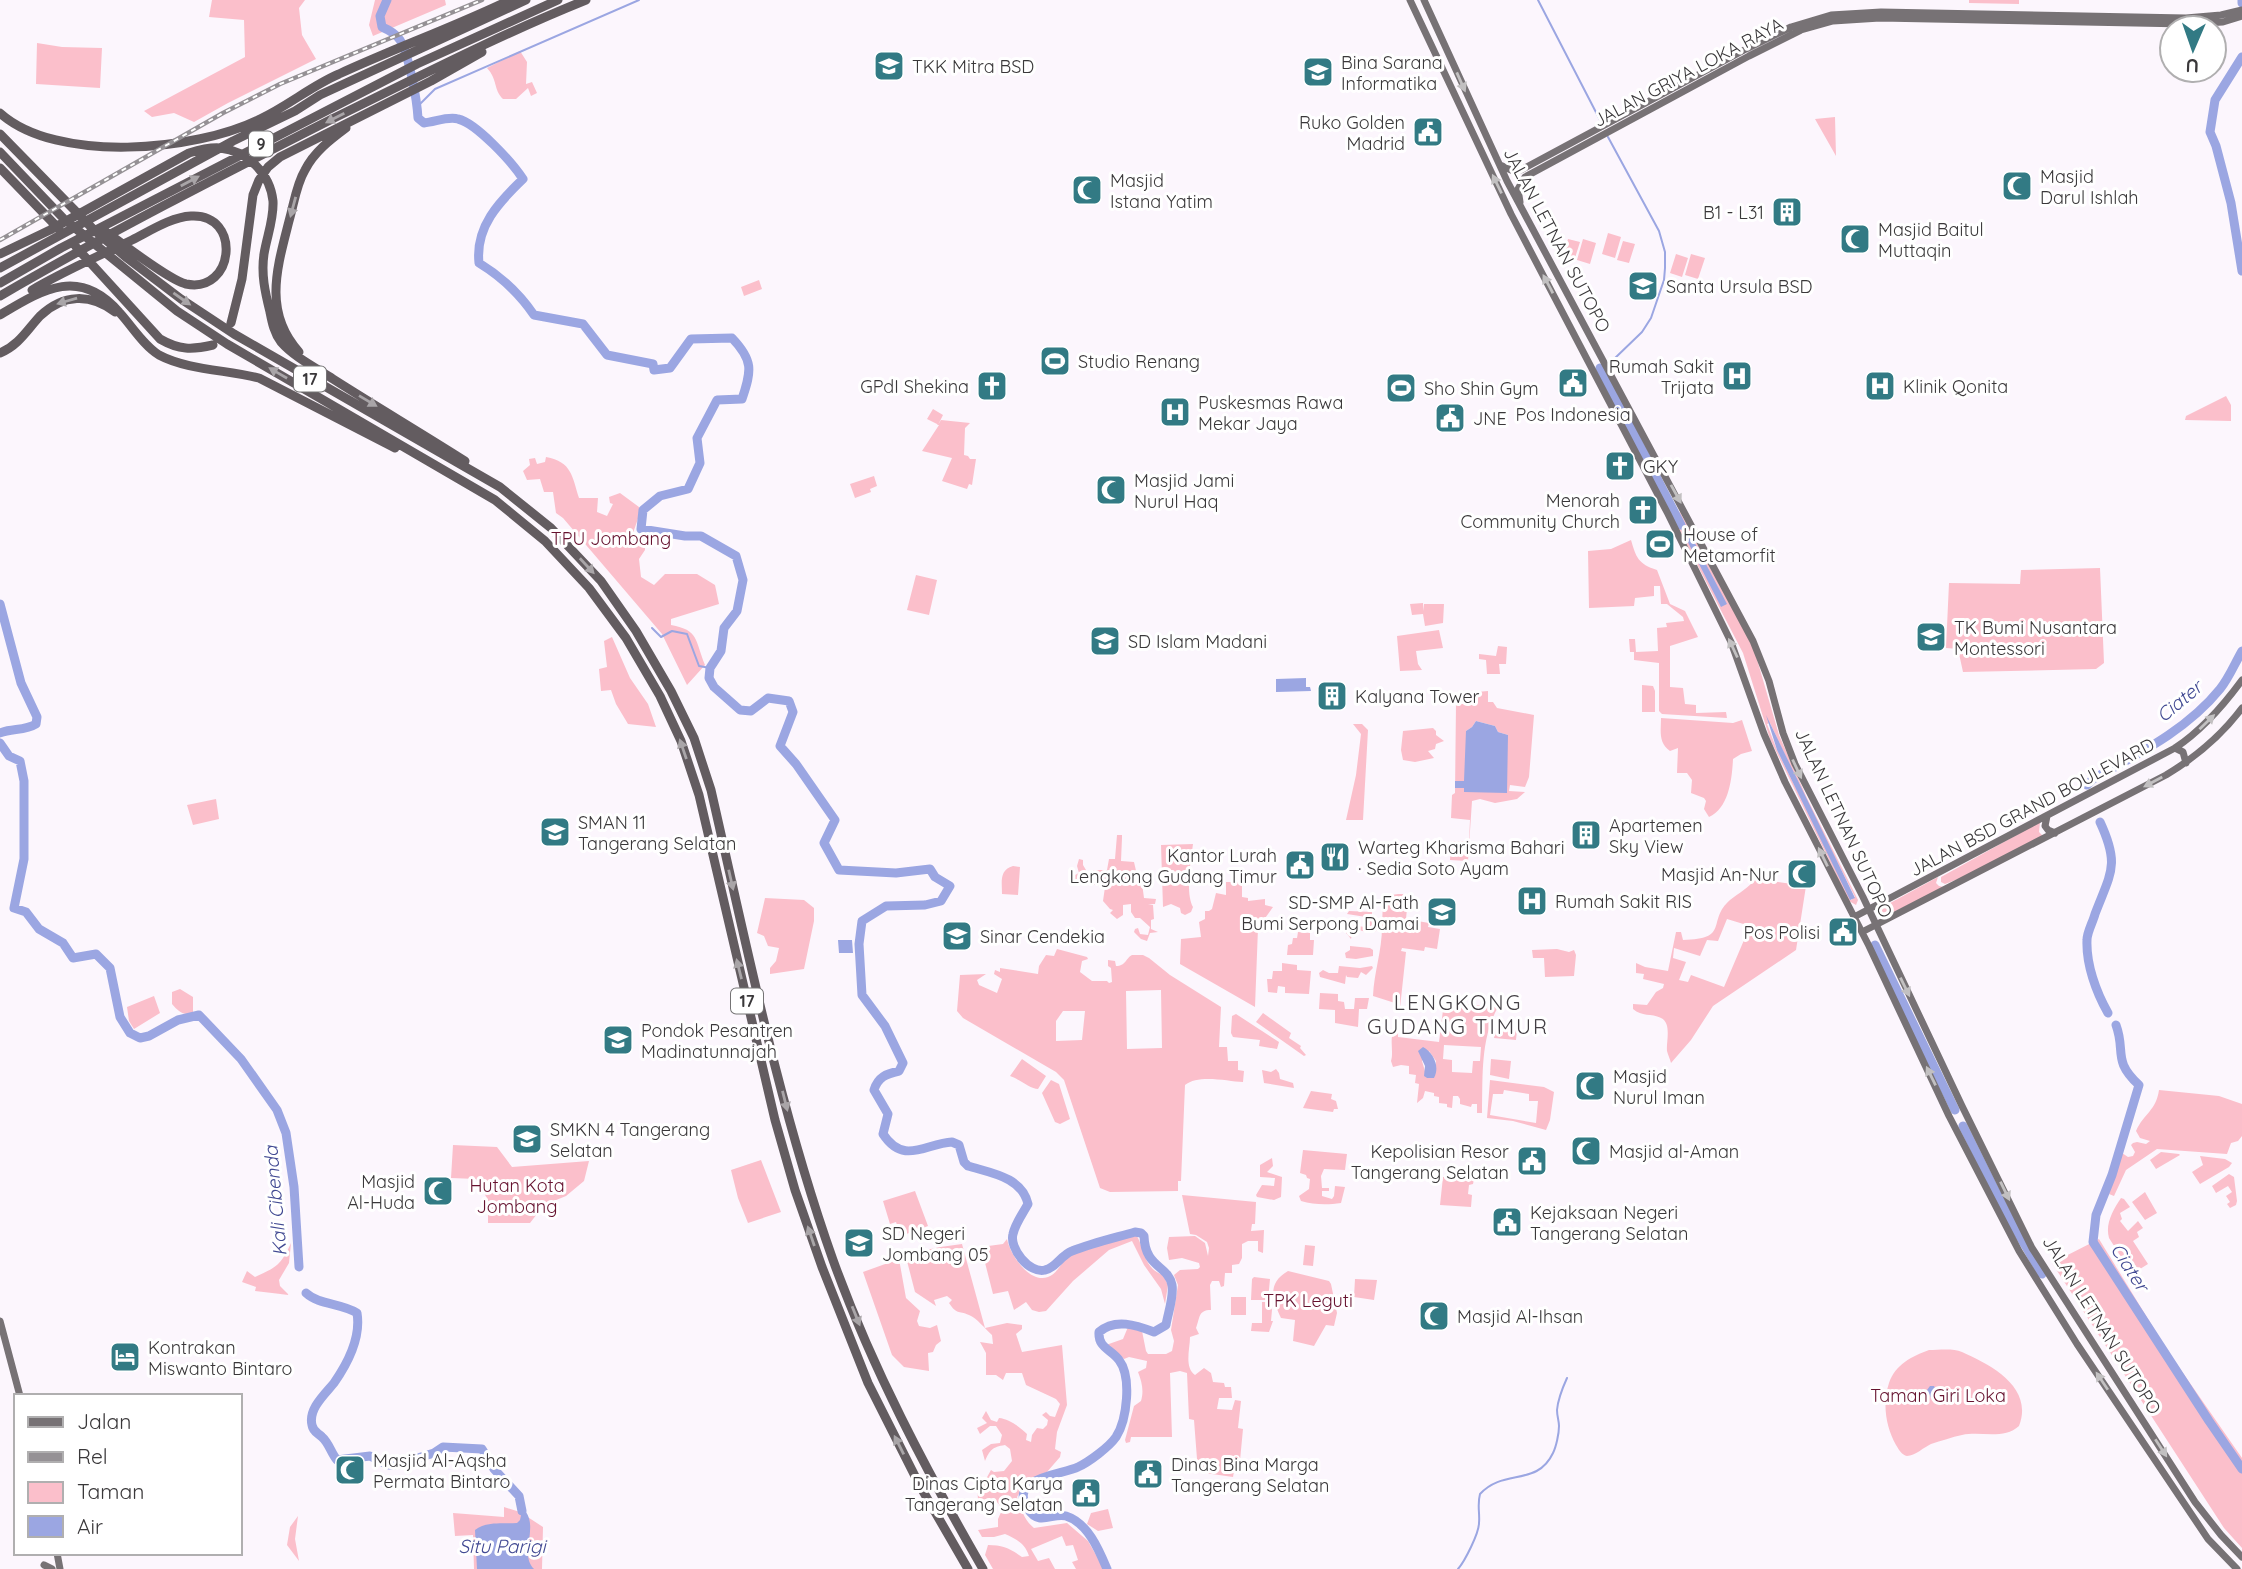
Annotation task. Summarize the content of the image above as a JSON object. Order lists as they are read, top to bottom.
{
  "streets": {
    "highway": ["9", "17"],
    "main road": ["JALAN GRIYA LOKA RAYA", "JALAN LETNAN SUTOPO", "JALAN BSD GRAND BOULEVARD"]
  },
  "crossings": [
    ["JALAN GRIYA LOKA RAYA", "JALAN LETNAN SUTOPO"],
    ["JALAN LETNAN SUTOPO", "JALAN BSD GRAND BOULEVARD"]
  ],
  "districts": ["LENGKONG GUDANG TIMUR"],
  "water": ["Ciater", "Kali Cibenda", "Situ Parigi"],
  "parks": [
    "TPU Jombang",
    "Hutan Kota Jombang",
    "TPK Leguti",
    "Taman Giri Loka"
  ],
  "places": {
    "school or university": [
      "TKK Mitra BSD",
      "Bina Sarana Informatika",
      "Santa Ursula BSD",
      "TK Bumi Nusantara Montessori",
      "SD Islam Madani",
      "SMAN 11 Tangerang Selatan",
      "SD-SMP Al-Fath Bumi Serpong Damai",
      "Sinar Cendekia",
      "Pondok Pesantren Madinatunnajah",
      "SMKN 4 Tangerang Selatan",
      "SD Negeri Jombang 05"
    ],
    "public building": [
      "Ruko Golden Madrid",
      "Pos Indonesia",
      "JNE",
      "Kantor Lurah Lengkong Gudang Timur",
      "Pos Polisi",
      "Kepolisian Resor Tangerang Selatan",
      "Kejaksaan Negeri Tangerang Selatan",
      "Dinas Bina Marga Tangerang Selatan",
      "Dinas Cipta Karya Tangerang Selatan"
    ],
    "mosque": [
      "Masjid Darul Ishlah",
      "Masjid Istana Yatim",
      "Masjid Baitul Muttaqin",
      "Masjid Jami Nurul Haq",
      "Masjid An-Nur",
      "Masjid Nurul Iman",
      "Masjid al-Aman",
      "Masjid Al-Huda",
      "Masjid Al-Ihsan",
      "Masjid Al-Aqsha Permata Bintaro"
    ],
    "building": ["B1 - L31", "Kalyana Tower", "Apartemen Sky View"],
    "sports": ["Studio Renang", "Sho Shin Gym", "House of Metamorfit"],
    "hospital": [
      "Rumah Sakit Trijata",
      "Klinik Qonita",
      "Puskesmas Rawa Mekar Jaya",
      "Rumah Sakit RIS"
    ],
    "church": ["GPdI Shekina", "GKY", "Menorah Community Church"],
    "restaurant": ["Warteg Kharisma Bahari · Sedia Soto Ayam"],
    "hotel": ["Kontrakan Miswanto Bintaro"]
  },
  "legend": [
    "Jalan",
    "Rel",
    "Taman",
    "Air"
  ],
  "north": "bottom"
}
